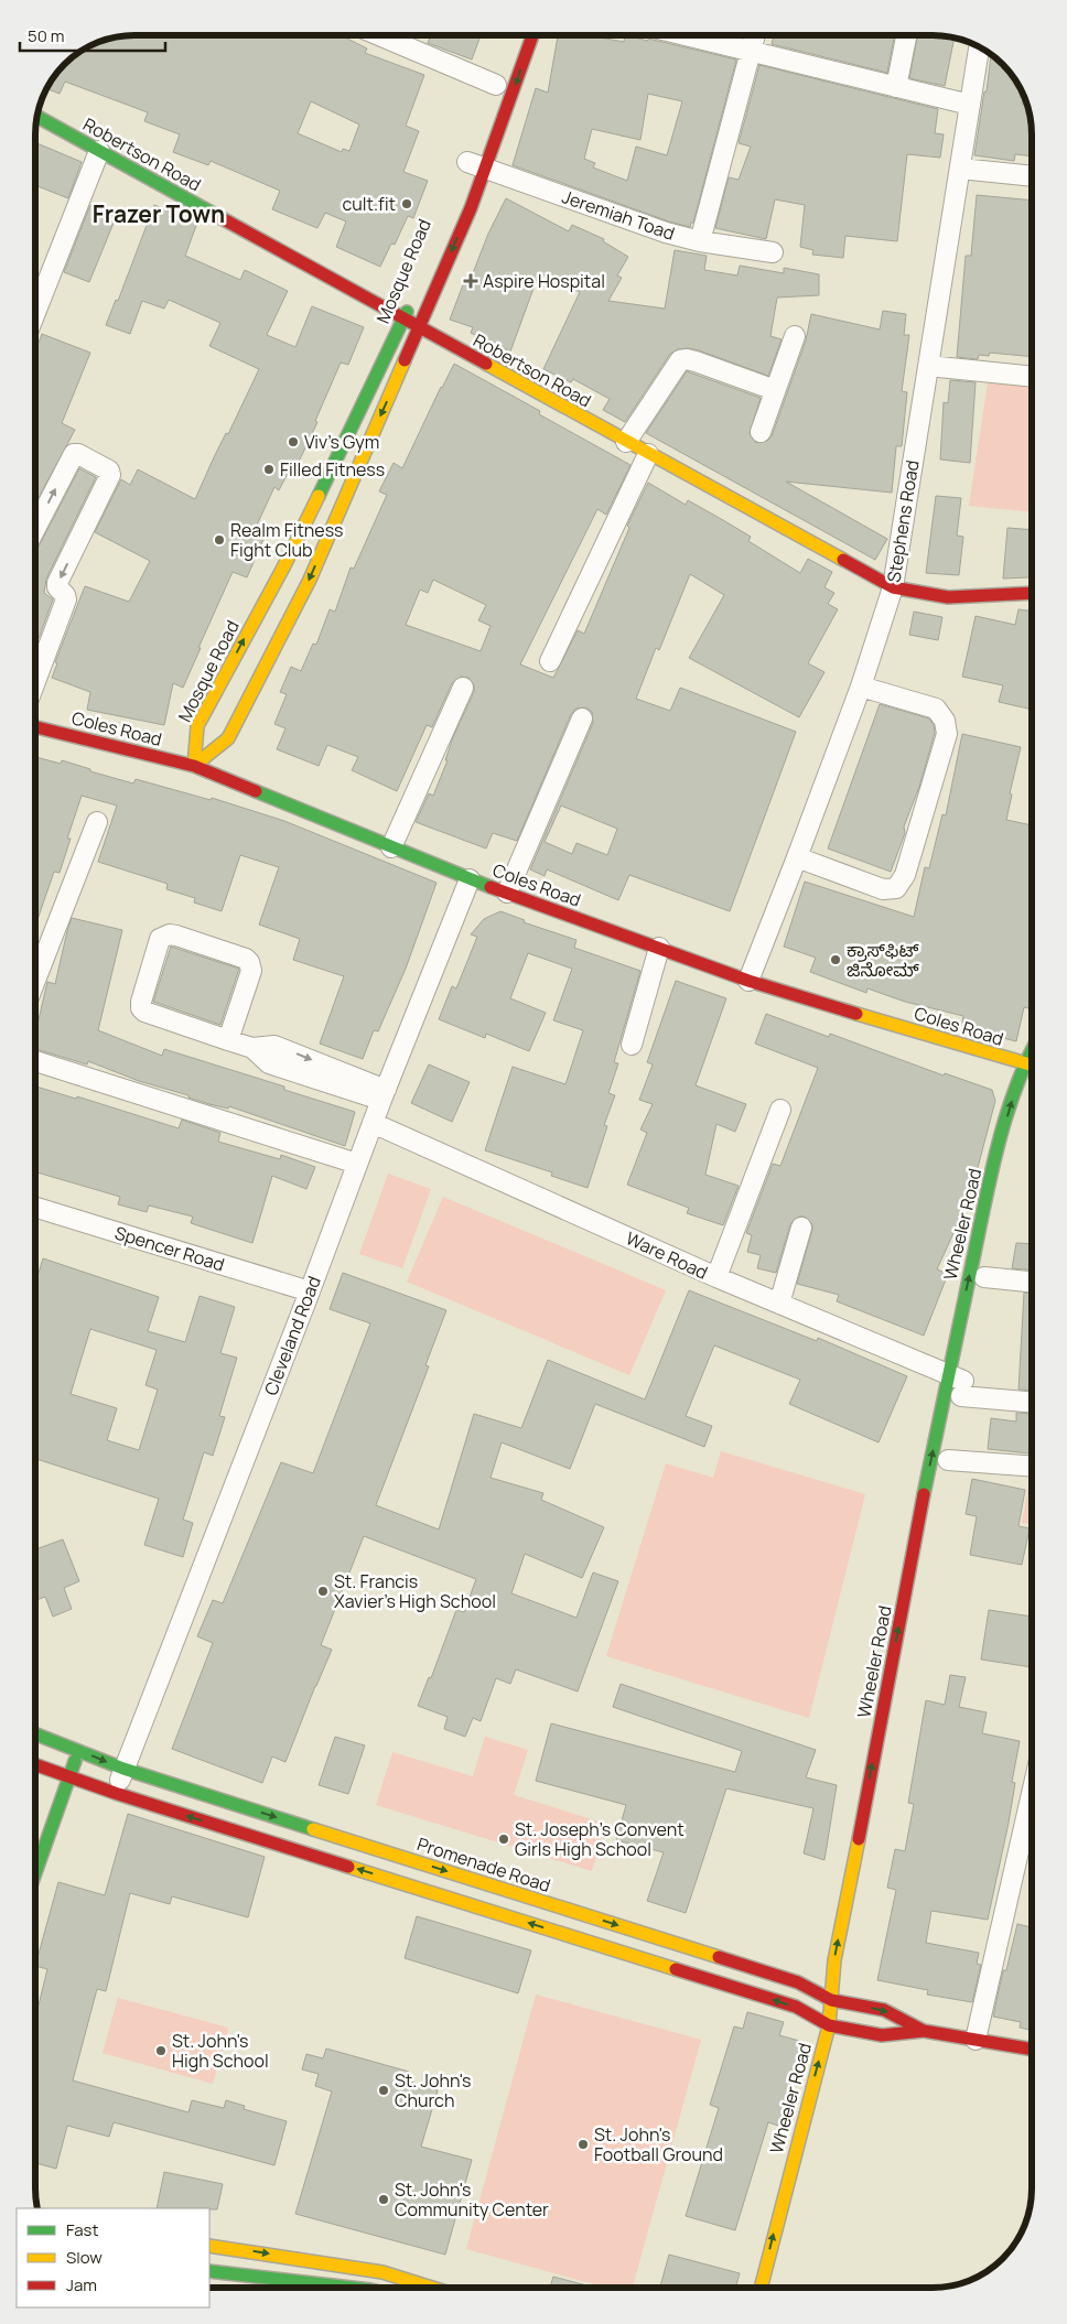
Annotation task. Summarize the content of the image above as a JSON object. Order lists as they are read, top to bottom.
{
  "streets": {
    "street": [
      "Robertson Road",
      "Jeremiah Toad",
      "Mosque Road",
      "Stephens Road",
      "Coles Road",
      "Wheeler Road",
      "Spencer Road",
      "Ware Road",
      "Cleveland Road",
      "Promenade Road"
    ]
  },
  "crossings": [
    ["Robertson Road", "Mosque Road"],
    ["Robertson Road", "Stephens Road"],
    ["Jeremiah Toad", "Mosque Road"],
    ["Mosque Road", "Coles Road"],
    ["Stephens Road", "Coles Road"],
    ["Coles Road", "Wheeler Road"],
    ["Coles Road", "Cleveland Road"],
    ["Wheeler Road", "Ware Road"],
    ["Wheeler Road", "Promenade Road"],
    ["Spencer Road", "Cleveland Road"],
    ["Ware Road", "Cleveland Road"],
    ["Cleveland Road", "Promenade Road"]
  ],
  "one_way": ["Wheeler Road"],
  "districts": ["Frazer Town"],
  "places": {
    "other": [
      "cult.fit",
      "Viv's Gym",
      "Filled Fitness",
      "Realm Fitness Fight Club",
      "ಕ್ರಾಸ್‌ಫಿಟ್ ಜಿನೋಮ್",
      "St. Francis Xavier's High School",
      "St. Joseph's Convent Girls High School",
      "St. John's High School",
      "St. John's Church",
      "St. John's Football Ground",
      "St. John's Community Center"
    ],
    "health": ["Aspire Hospital"]
  },
  "legend": ["Fast", "Slow", "Jam"],
  "scale_bar": "50 m"
}
